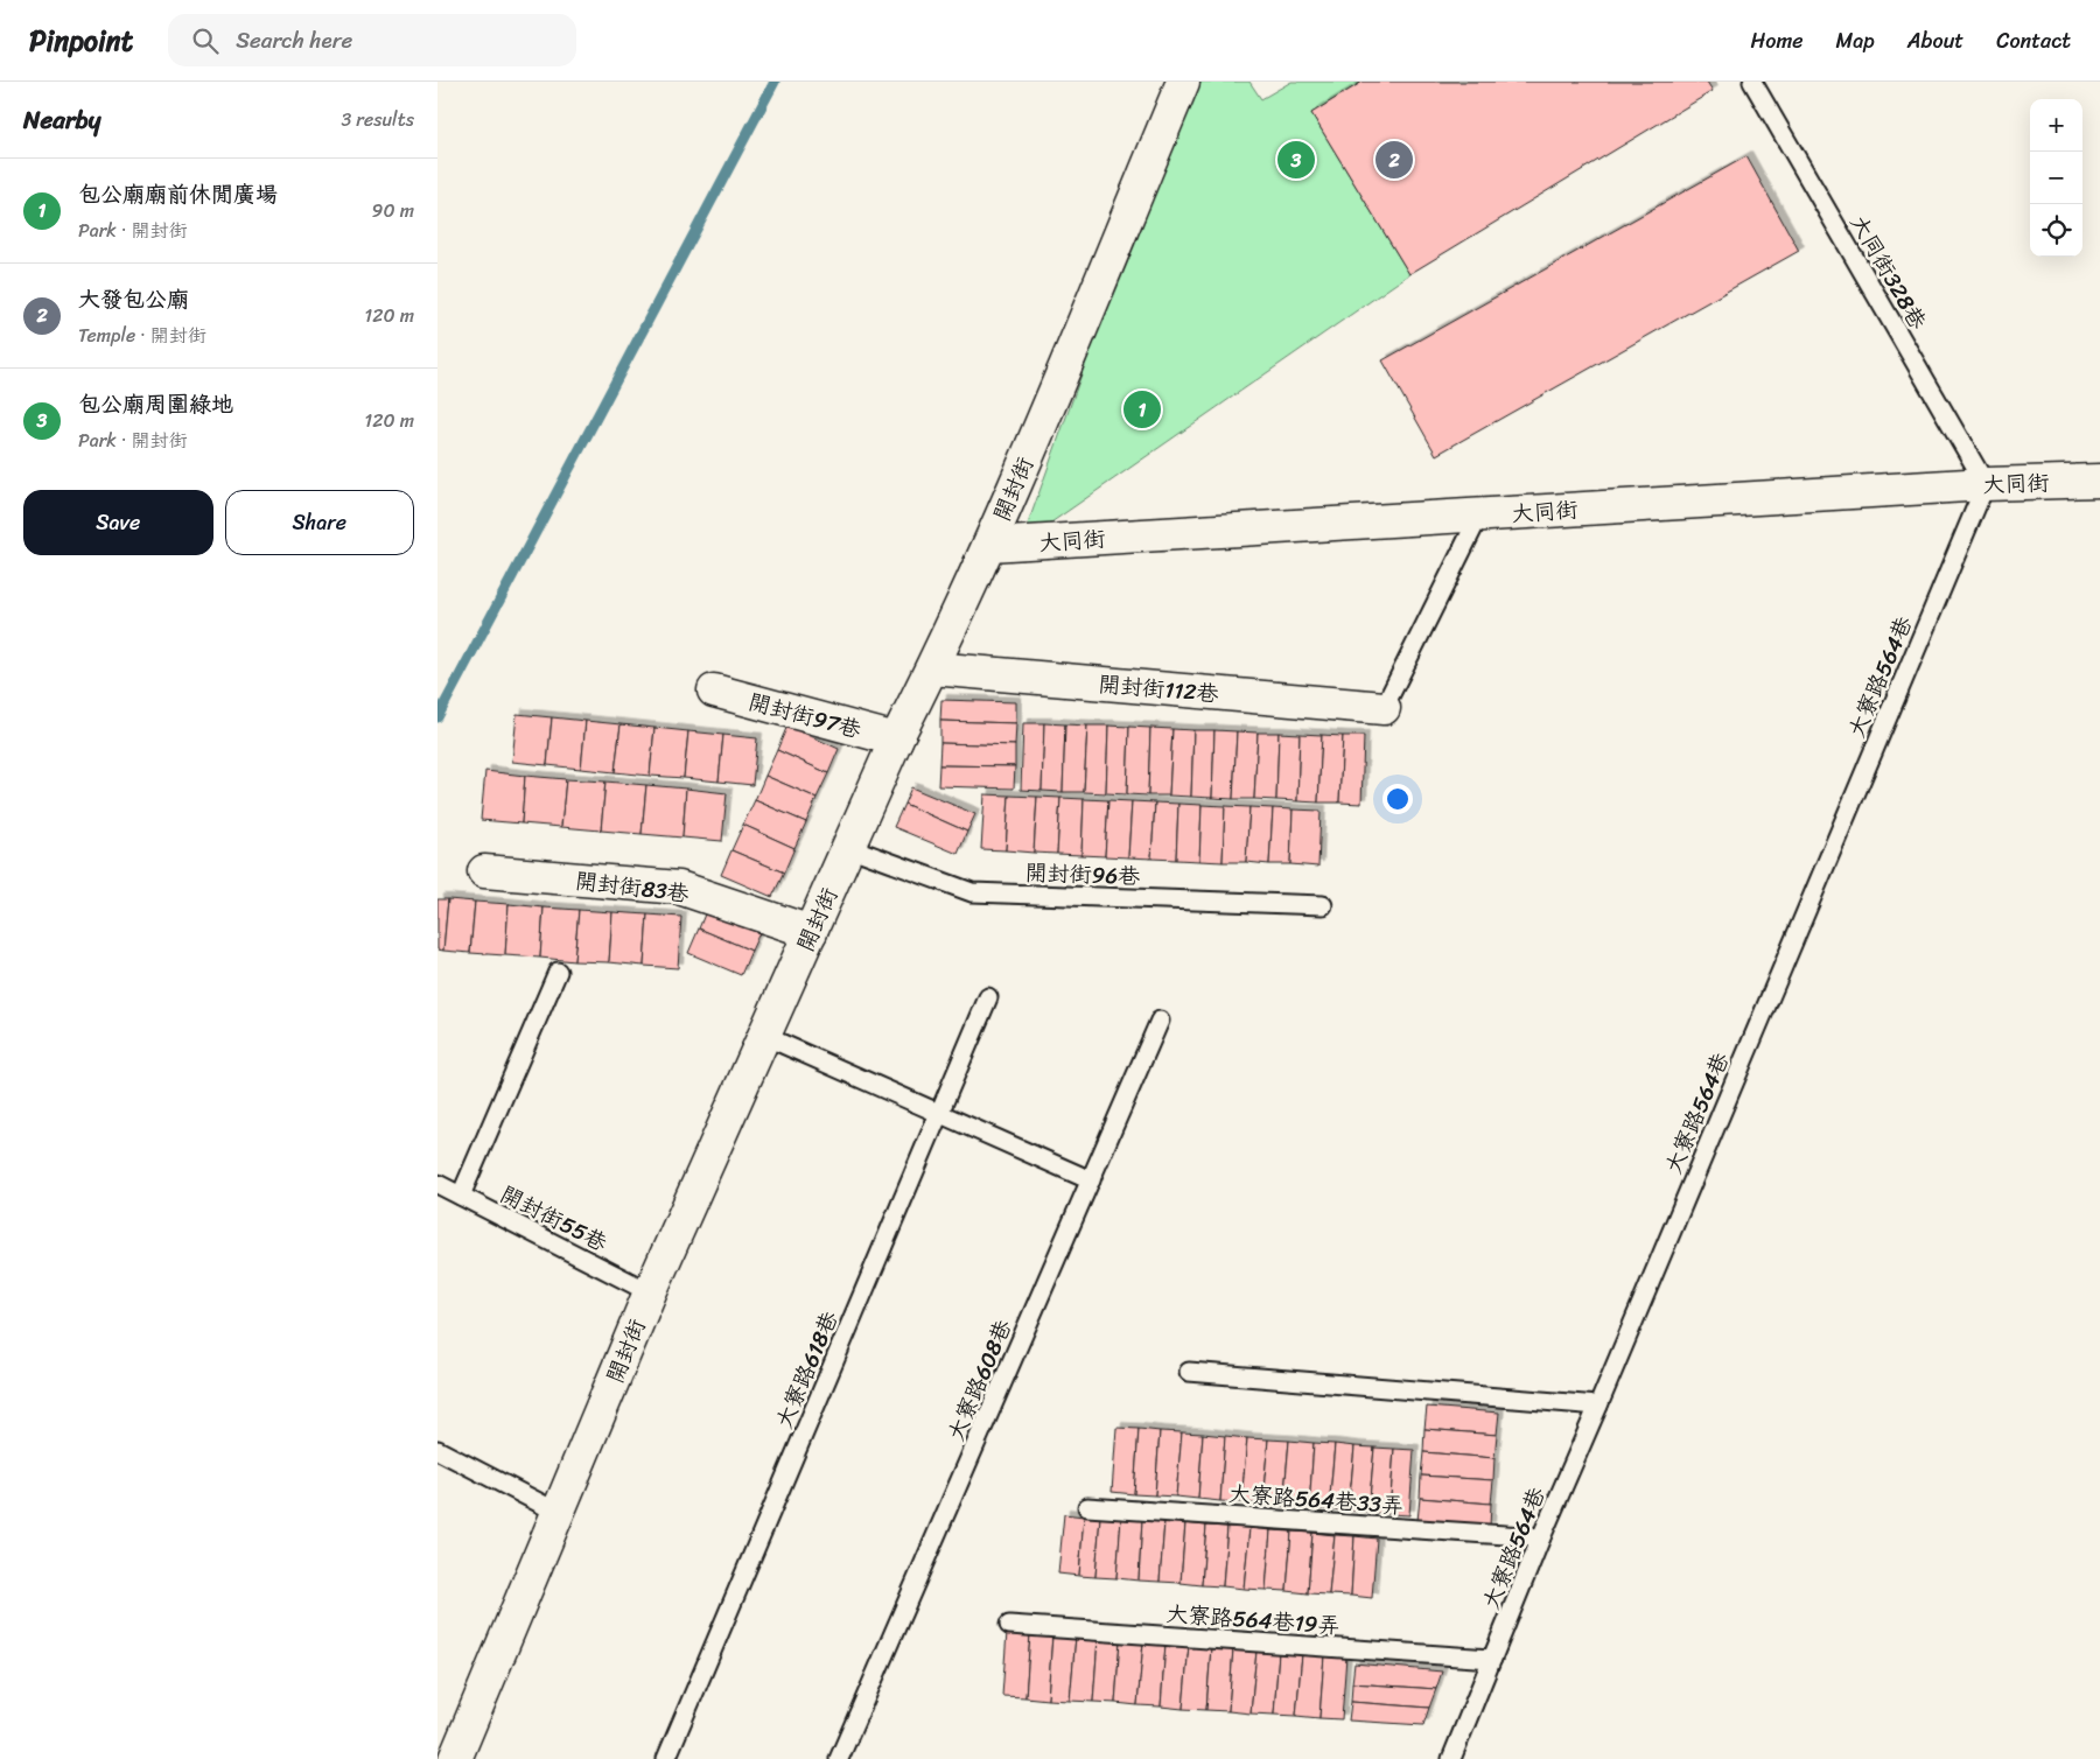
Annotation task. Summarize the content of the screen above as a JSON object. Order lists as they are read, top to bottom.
{
  "streets": {
    "street": [
      "大同街",
      "開封街",
      "開封街112巷",
      "開封街97巷",
      "開封街83巷"
    ],
    "lane": [
      "大同街328巷",
      "大寮路564巷",
      "開封街96巷",
      "開封街55巷",
      "大寮路618巷",
      "大寮路608巷",
      "大寮路564巷33弄",
      "大寮路564巷19弄"
    ]
  },
  "crossings": [
    ["大同街328巷", "大同街"],
    ["大同街328巷", "大寮路564巷"],
    ["大同街", "開封街"],
    ["大同街", "大寮路564巷"],
    ["開封街", "開封街112巷"],
    ["開封街", "開封街97巷"],
    ["開封街", "開封街96巷"],
    ["開封街", "開封街83巷"],
    ["開封街", "開封街55巷"],
    ["大寮路564巷", "大寮路564巷33弄"],
    ["大寮路564巷", "大寮路564巷19弄"]
  ],
  "page": {
    "header": "Pinpoint",
    "search": "Search here",
    "nav": [
      "Home",
      "Map",
      "About",
      "Contact"
    ],
    "heading": ["Nearby", "3 results"],
    "map_buttons": ["+", "−"],
    "pins": ["2", "3", "1"],
    "list": [
      {
        "mark": "1",
        "name": "包公廟廟前休閒廣場",
        "note": "Park · 開封街",
        "value": "90 m"
      },
      {
        "mark": "2",
        "name": "大發包公廟",
        "note": "Temple · 開封街",
        "value": "120 m"
      },
      {
        "mark": "3",
        "name": "包公廟周圍綠地",
        "note": "Park · 開封街",
        "value": "120 m"
      }
    ],
    "buttons": ["Save", "Share"]
  }
}
